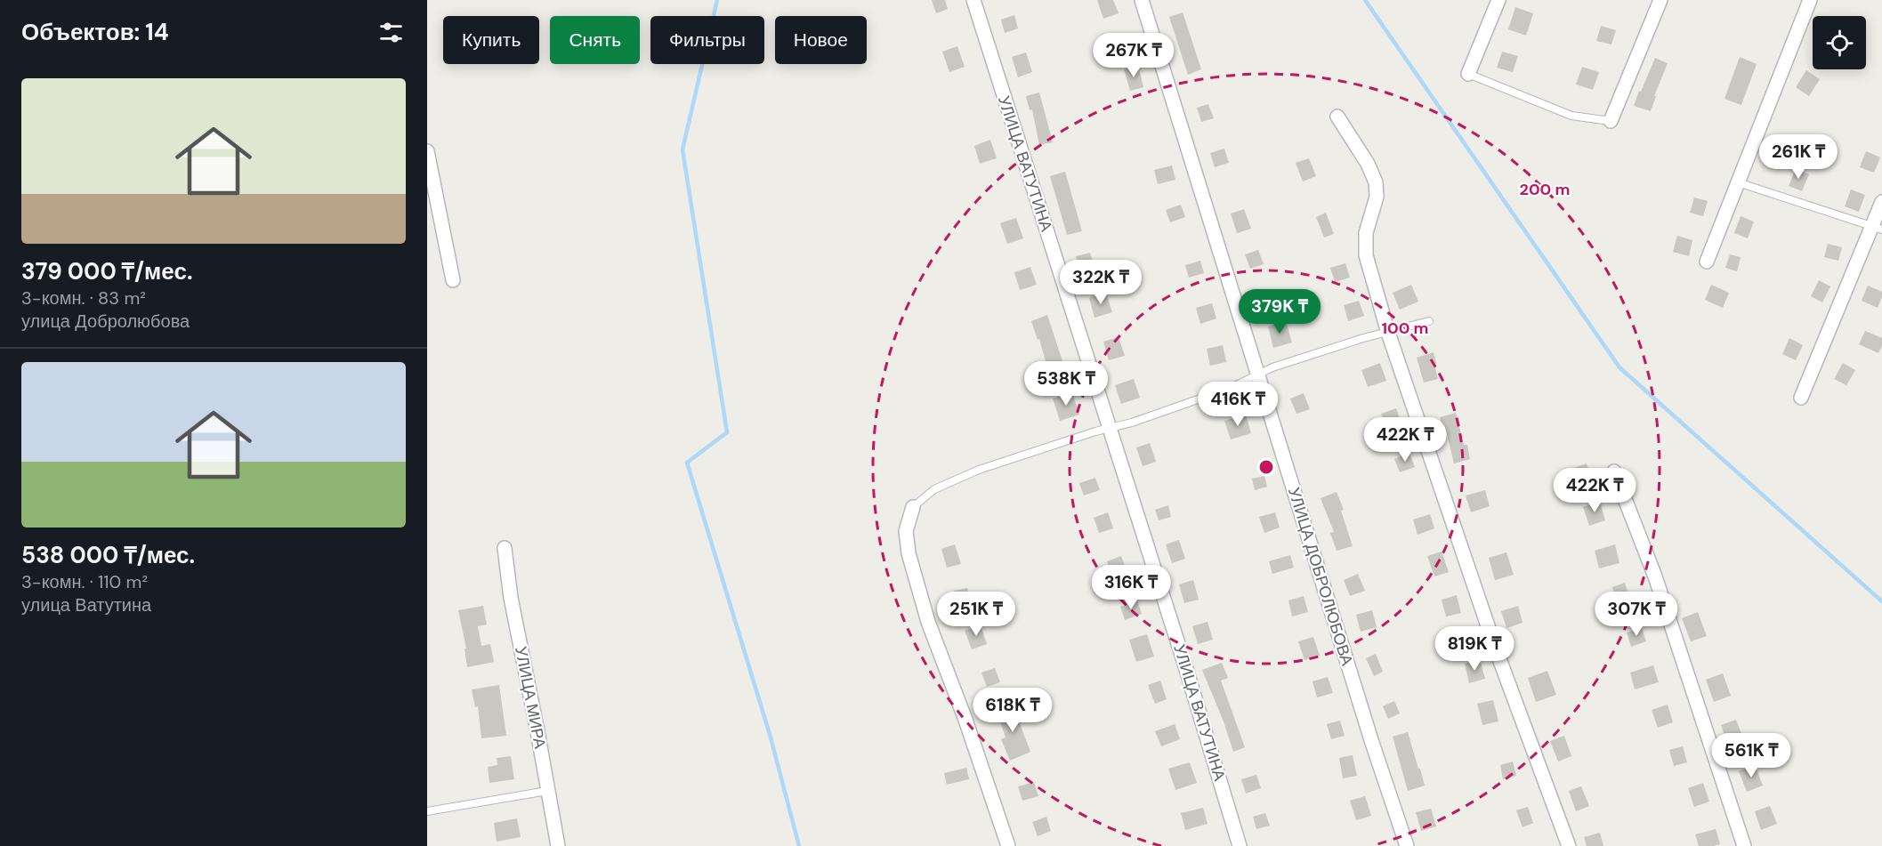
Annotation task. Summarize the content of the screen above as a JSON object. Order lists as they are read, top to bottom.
{
  "streets": {
    "street": ["УЛИЦА ВАТУТИНА", "УЛИЦА ДОБРОЛЮБОВА", "УЛИЦА МИРА"]
  },
  "page": {
    "heading": "Объектов: 14",
    "chip": [
      "Купить",
      "Снять",
      "Фильтры",
      "Новое"
    ],
    "price": [
      "267K ₸",
      "261K ₸",
      "322K ₸",
      "379K ₸",
      "538K ₸",
      "416K ₸",
      "422K ₸",
      "422K ₸",
      "316K ₸",
      "251K ₸",
      "307K ₸",
      "819K ₸",
      "618K ₸",
      "561K ₸"
    ],
    "list": [
      {
        "name": "379 000 ₸/мес.",
        "note": "3-комн. · 83 m² · улица Добролюбова"
      },
      {
        "name": "538 000 ₸/мес.",
        "note": "3-комн. · 110 m² · улица Ватутина"
      }
    ]
  },
  "rings": ["200 m", "100 m"]
}
